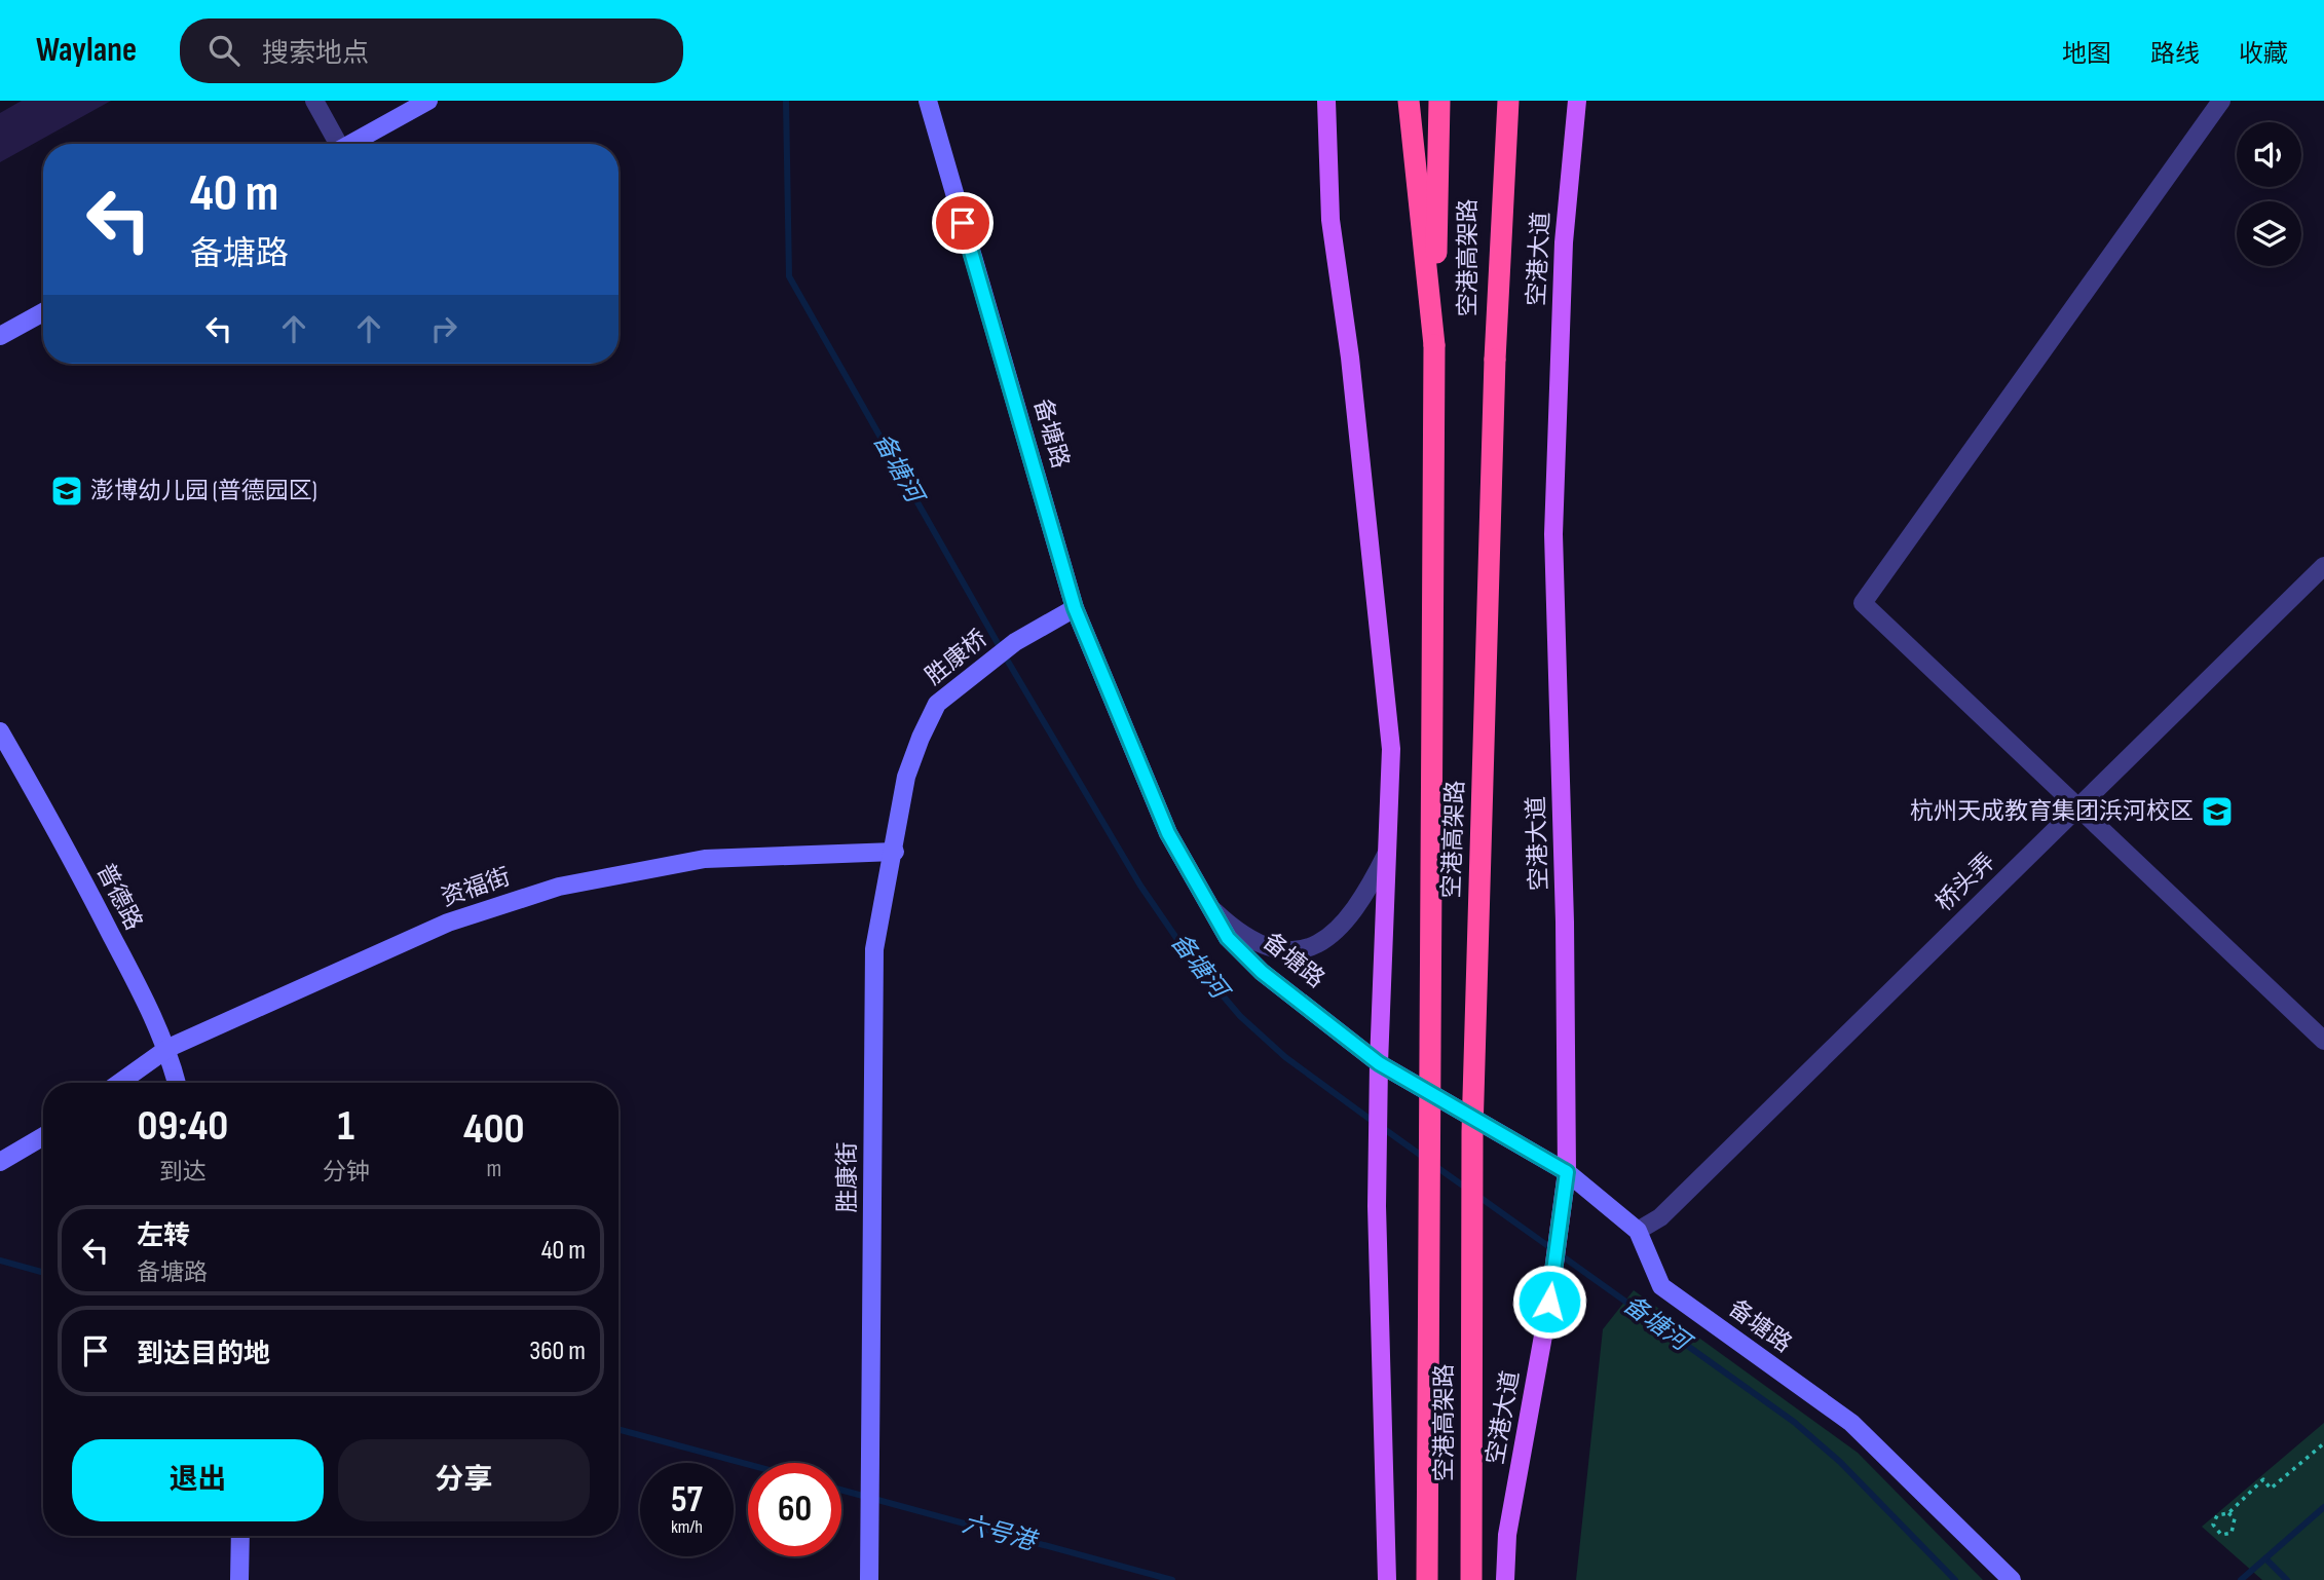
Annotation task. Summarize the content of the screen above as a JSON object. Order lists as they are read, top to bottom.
{
  "streets": {
    "highway": ["空港高架路"],
    "main road": ["空港大道"],
    "street": [
      "备塘路",
      "胜康桥",
      "桥头弄",
      "资福街",
      "普德路",
      "胜康街"
    ]
  },
  "crossings": [
    ["空港大道", "备塘路"],
    ["备塘路", "胜康桥"],
    ["备塘路", "桥头弄"],
    ["胜康桥", "胜康街"],
    ["资福街", "普德路"],
    ["资福街", "胜康街"]
  ],
  "water": ["备塘河", "六号港"],
  "places": {
    "school or university": ["澎博幼儿园 (普德园区)", "杭州天成教育集团浜河校区"]
  },
  "page": {
    "header": "Waylane",
    "search": "搜索地点",
    "nav": ["地图", "路线", "收藏"],
    "turn": ["40 m", "备塘路"],
    "eta": [
      "09:40",
      "到达",
      "1",
      "分钟",
      "400",
      "m"
    ],
    "list": [
      {
        "name": "左转",
        "note": "备塘路",
        "value": "40 m"
      },
      {
        "name": "到达目的地",
        "value": "360 m"
      }
    ],
    "buttons": ["退出", "分享"],
    "speed": "57 km/h",
    "limit": "60"
  }
}
